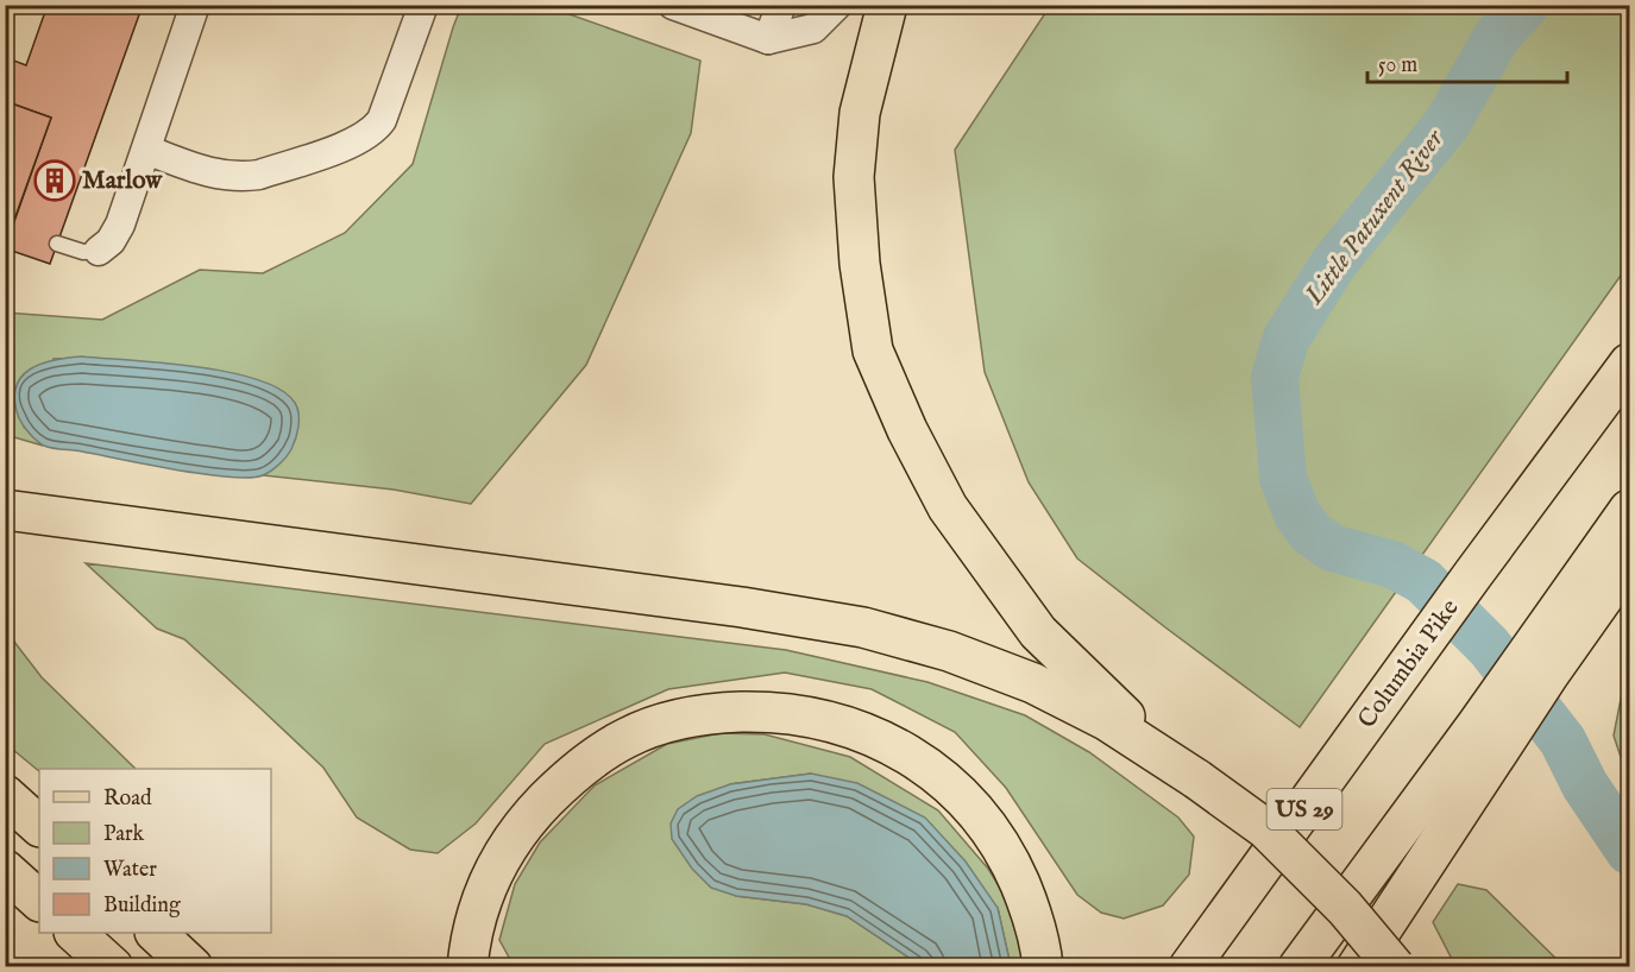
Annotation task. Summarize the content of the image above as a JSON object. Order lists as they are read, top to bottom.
{
  "streets": {
    "main road": ["Columbia Pike", "US 29"]
  },
  "water": ["Little Patuxent River"],
  "places": {
    "building": ["Marlow"]
  },
  "legend": [
    "Road",
    "Park",
    "Water",
    "Building"
  ],
  "scale_bar": "50 m"
}
